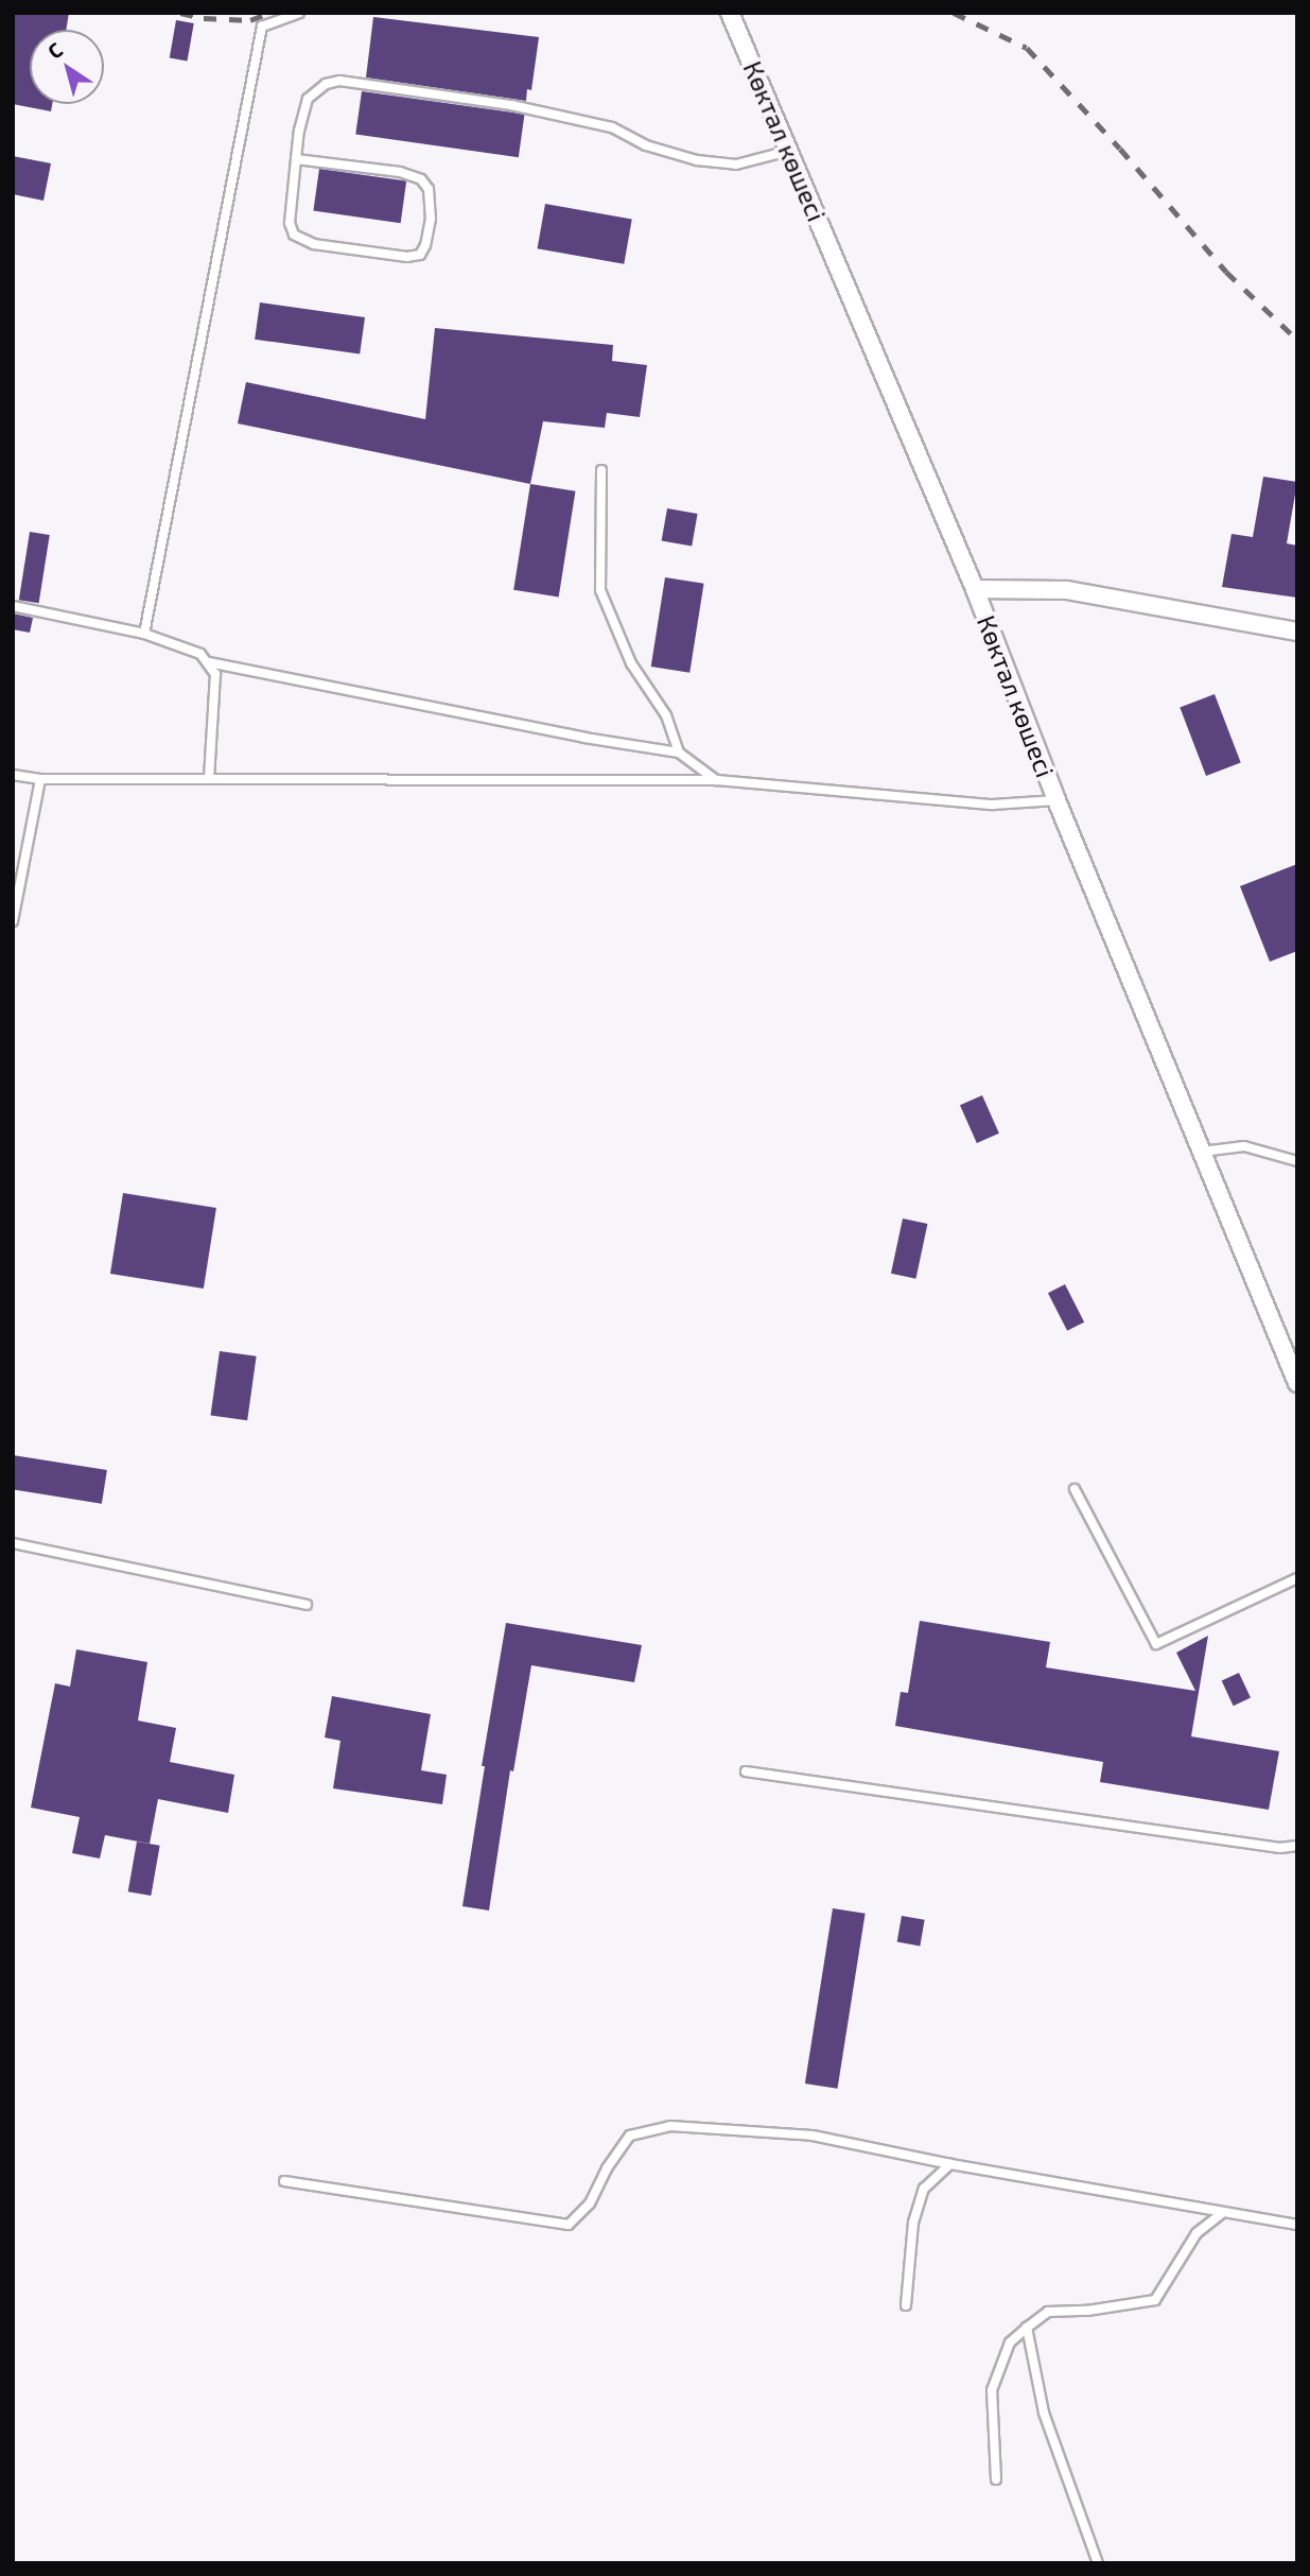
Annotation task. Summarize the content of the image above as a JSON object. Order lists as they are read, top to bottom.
{
  "streets": {
    "street": ["Көктал көшесі"]
  },
  "north": "top left"
}
